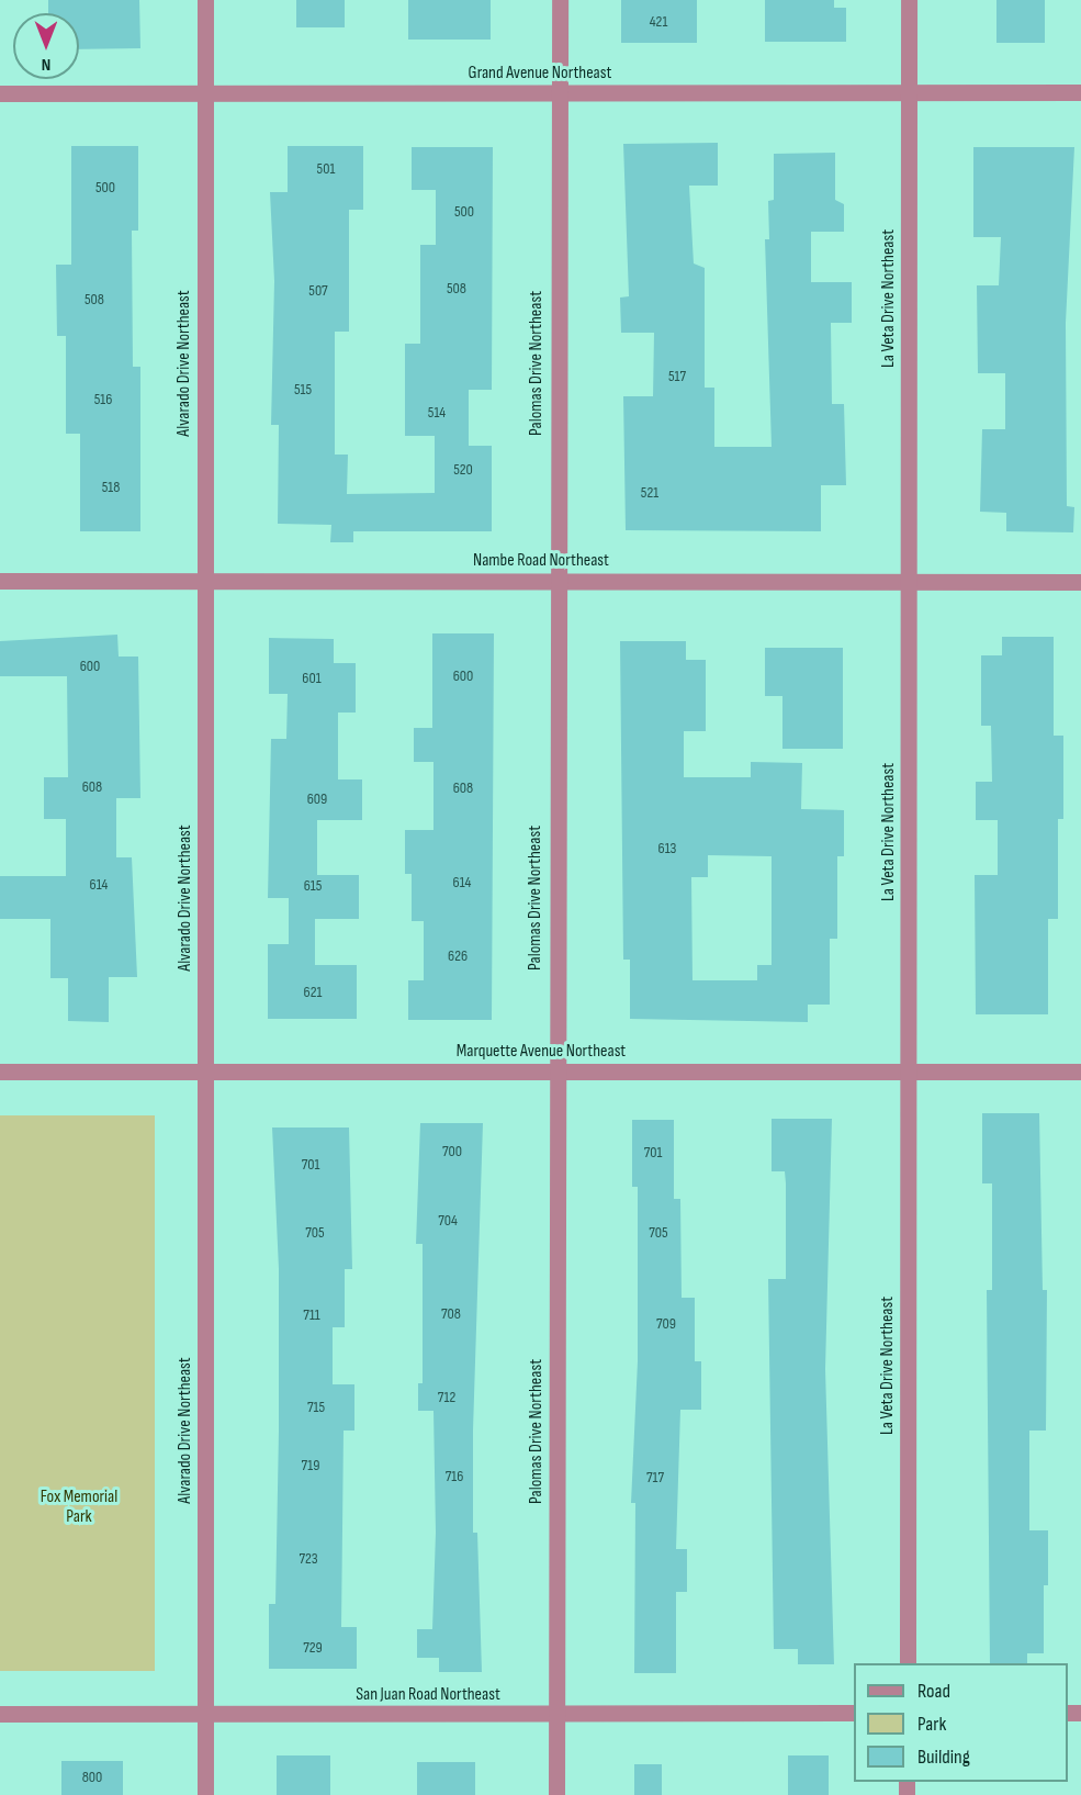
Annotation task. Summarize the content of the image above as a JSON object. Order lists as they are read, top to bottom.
{
  "streets": {
    "street": [
      "Grand Avenue Northeast",
      "La Veta Drive Northeast",
      "Alvarado Drive Northeast",
      "Palomas Drive Northeast",
      "Nambe Road Northeast",
      "Marquette Avenue Northeast",
      "San Juan Road Northeast"
    ]
  },
  "crossings": [
    ["Grand Avenue Northeast", "La Veta Drive Northeast"],
    ["Grand Avenue Northeast", "Alvarado Drive Northeast"],
    ["Grand Avenue Northeast", "Palomas Drive Northeast"],
    ["La Veta Drive Northeast", "Nambe Road Northeast"],
    ["La Veta Drive Northeast", "Marquette Avenue Northeast"],
    ["Alvarado Drive Northeast", "Nambe Road Northeast"],
    ["Alvarado Drive Northeast", "Marquette Avenue Northeast"],
    ["Alvarado Drive Northeast", "San Juan Road Northeast"],
    ["Palomas Drive Northeast", "Nambe Road Northeast"],
    ["Palomas Drive Northeast", "Marquette Avenue Northeast"],
    ["Palomas Drive Northeast", "San Juan Road Northeast"]
  ],
  "parks": ["Fox Memorial Park"],
  "house_numbers": [
    "421",
    "501",
    "500",
    "500",
    "508",
    "507",
    "508",
    "517",
    "515",
    "516",
    "514",
    "520",
    "518",
    "521",
    "600",
    "600",
    "601",
    "608",
    "608",
    "609",
    "613",
    "614",
    "614",
    "615",
    "626",
    "621",
    "700",
    "701",
    "701",
    "704",
    "705",
    "705",
    "708",
    "711",
    "709",
    "712",
    "715",
    "719",
    "716",
    "717",
    "723",
    "729",
    "800"
  ],
  "legend": ["Road", "Park", "Building"],
  "north": "bottom"
}
